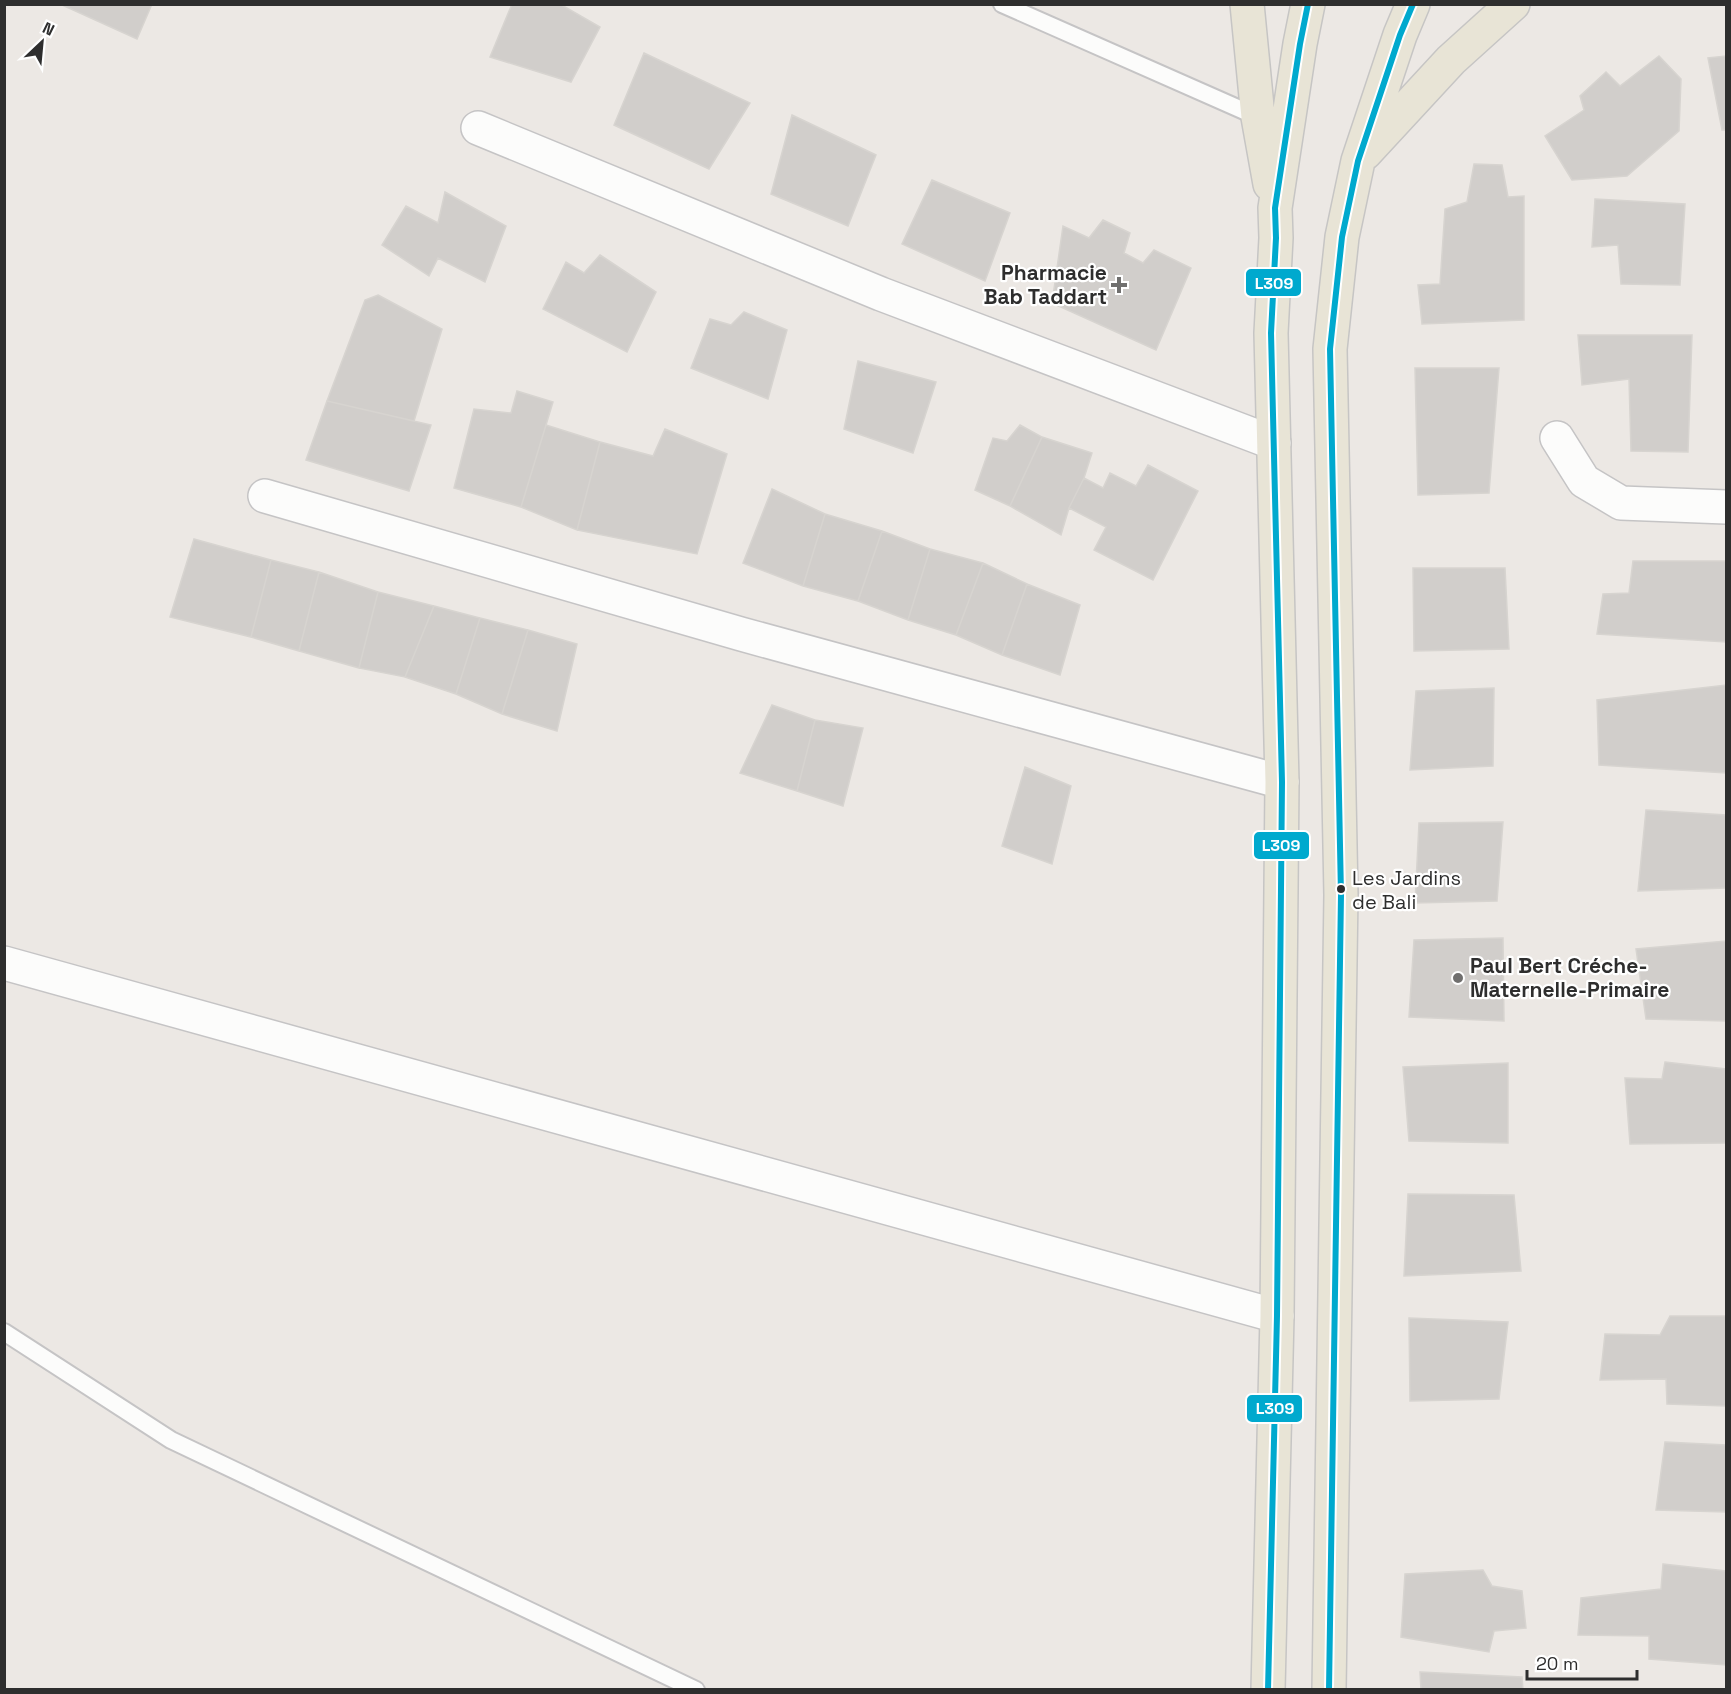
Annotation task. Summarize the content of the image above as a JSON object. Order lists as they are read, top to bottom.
{
  "places": {
    "health": ["Pharmacie Bab Taddart"],
    "other": ["Les Jardins de Bali", "Paul Bert Créche- Maternelle-Primaire"]
  },
  "lines": ["transit line L309"],
  "scale_bar": "20 m",
  "north": "top right"
}
